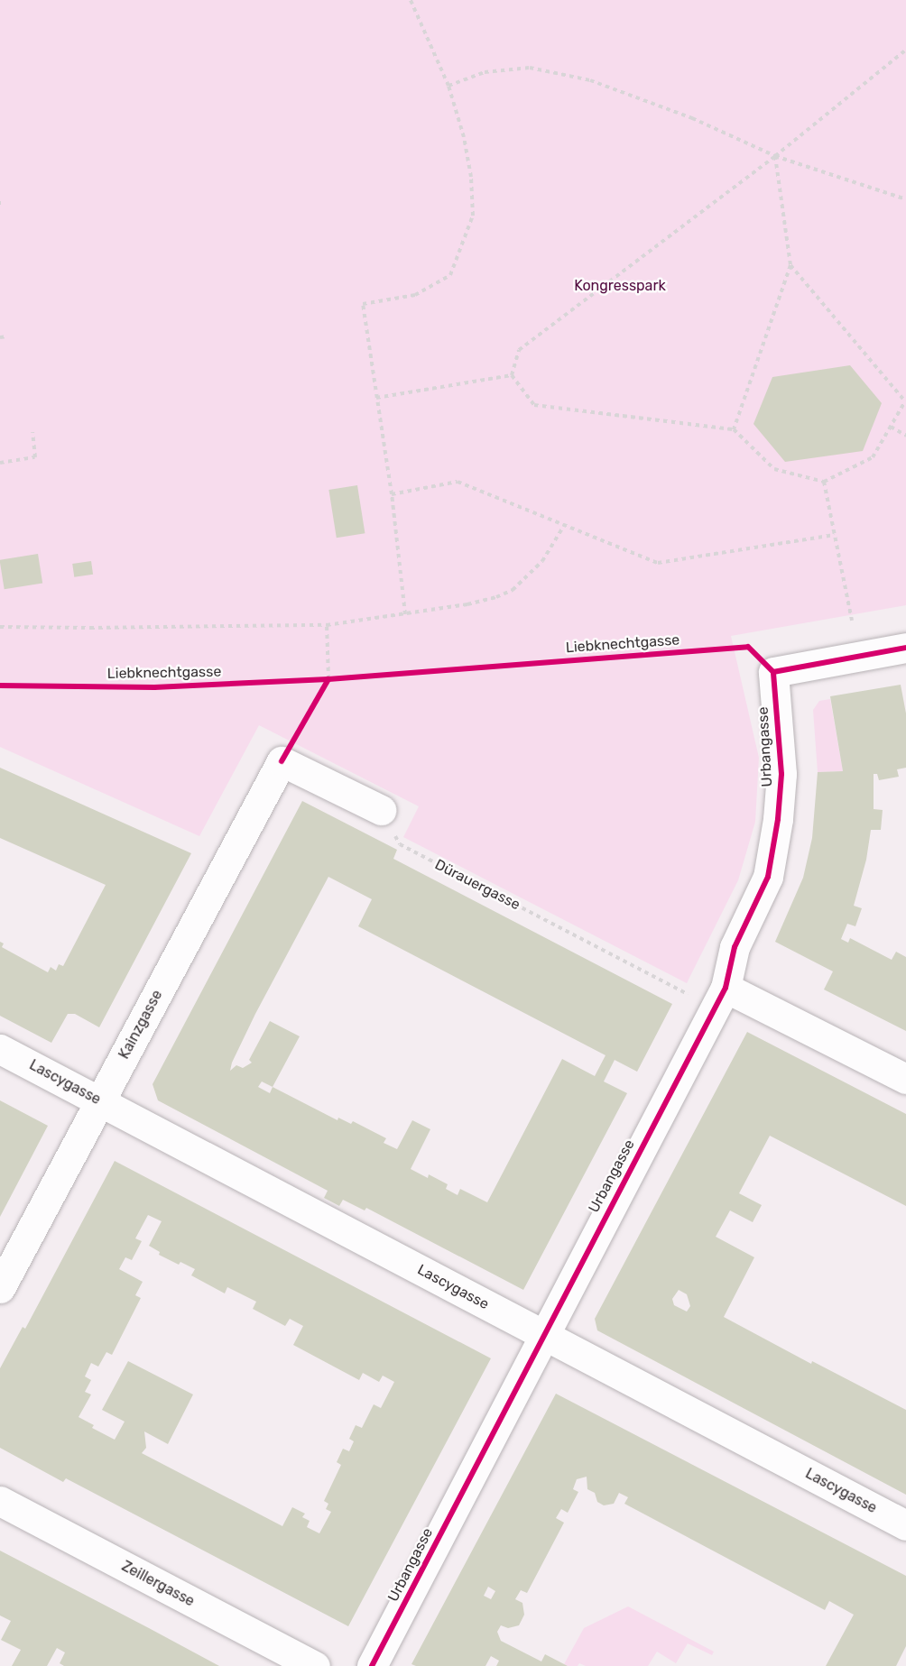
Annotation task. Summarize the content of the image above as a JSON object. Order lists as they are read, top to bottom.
{
  "streets": {
    "street": [
      "Urbangasse",
      "Kainzgasse",
      "Lascygasse",
      "Zeillergasse"
    ],
    "path": ["Dürauergasse"],
    "cycle path": ["Liebknechtgasse"]
  },
  "crossings": [
    ["Urbangasse", "Lascygasse"],
    ["Dürauergasse", "Kainzgasse"],
    ["Kainzgasse", "Lascygasse"]
  ],
  "parks": ["Kongresspark"]
}
